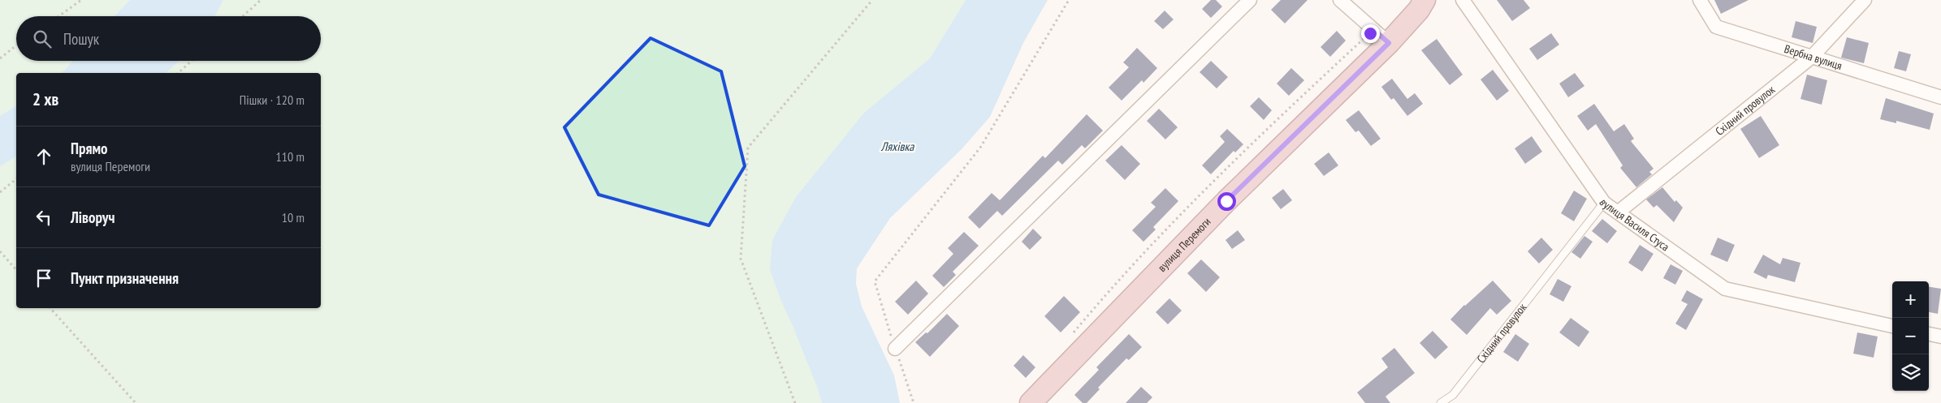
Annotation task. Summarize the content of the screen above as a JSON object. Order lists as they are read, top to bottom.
{
  "streets": {
    "main road": ["вулиця Перемоги"],
    "street": ["Вербна вулиця", "Східний провулок", "вулиця Василя Стуса"]
  },
  "crossings": [
    ["Вербна вулиця", "Східний провулок"],
    ["Східний провулок", "вулиця Василя Стуса"]
  ],
  "water": ["Ляхівка"],
  "page": {
    "search": "Пошук",
    "heading": ["2 хв", "Пішки · 120 m"],
    "list": [
      ["Прямо", "вулиця Перемоги", "110 m"],
      ["Ліворуч", "10 m"],
      "Пункт призначення"
    ],
    "map_buttons": ["+", "−"]
  }
}
